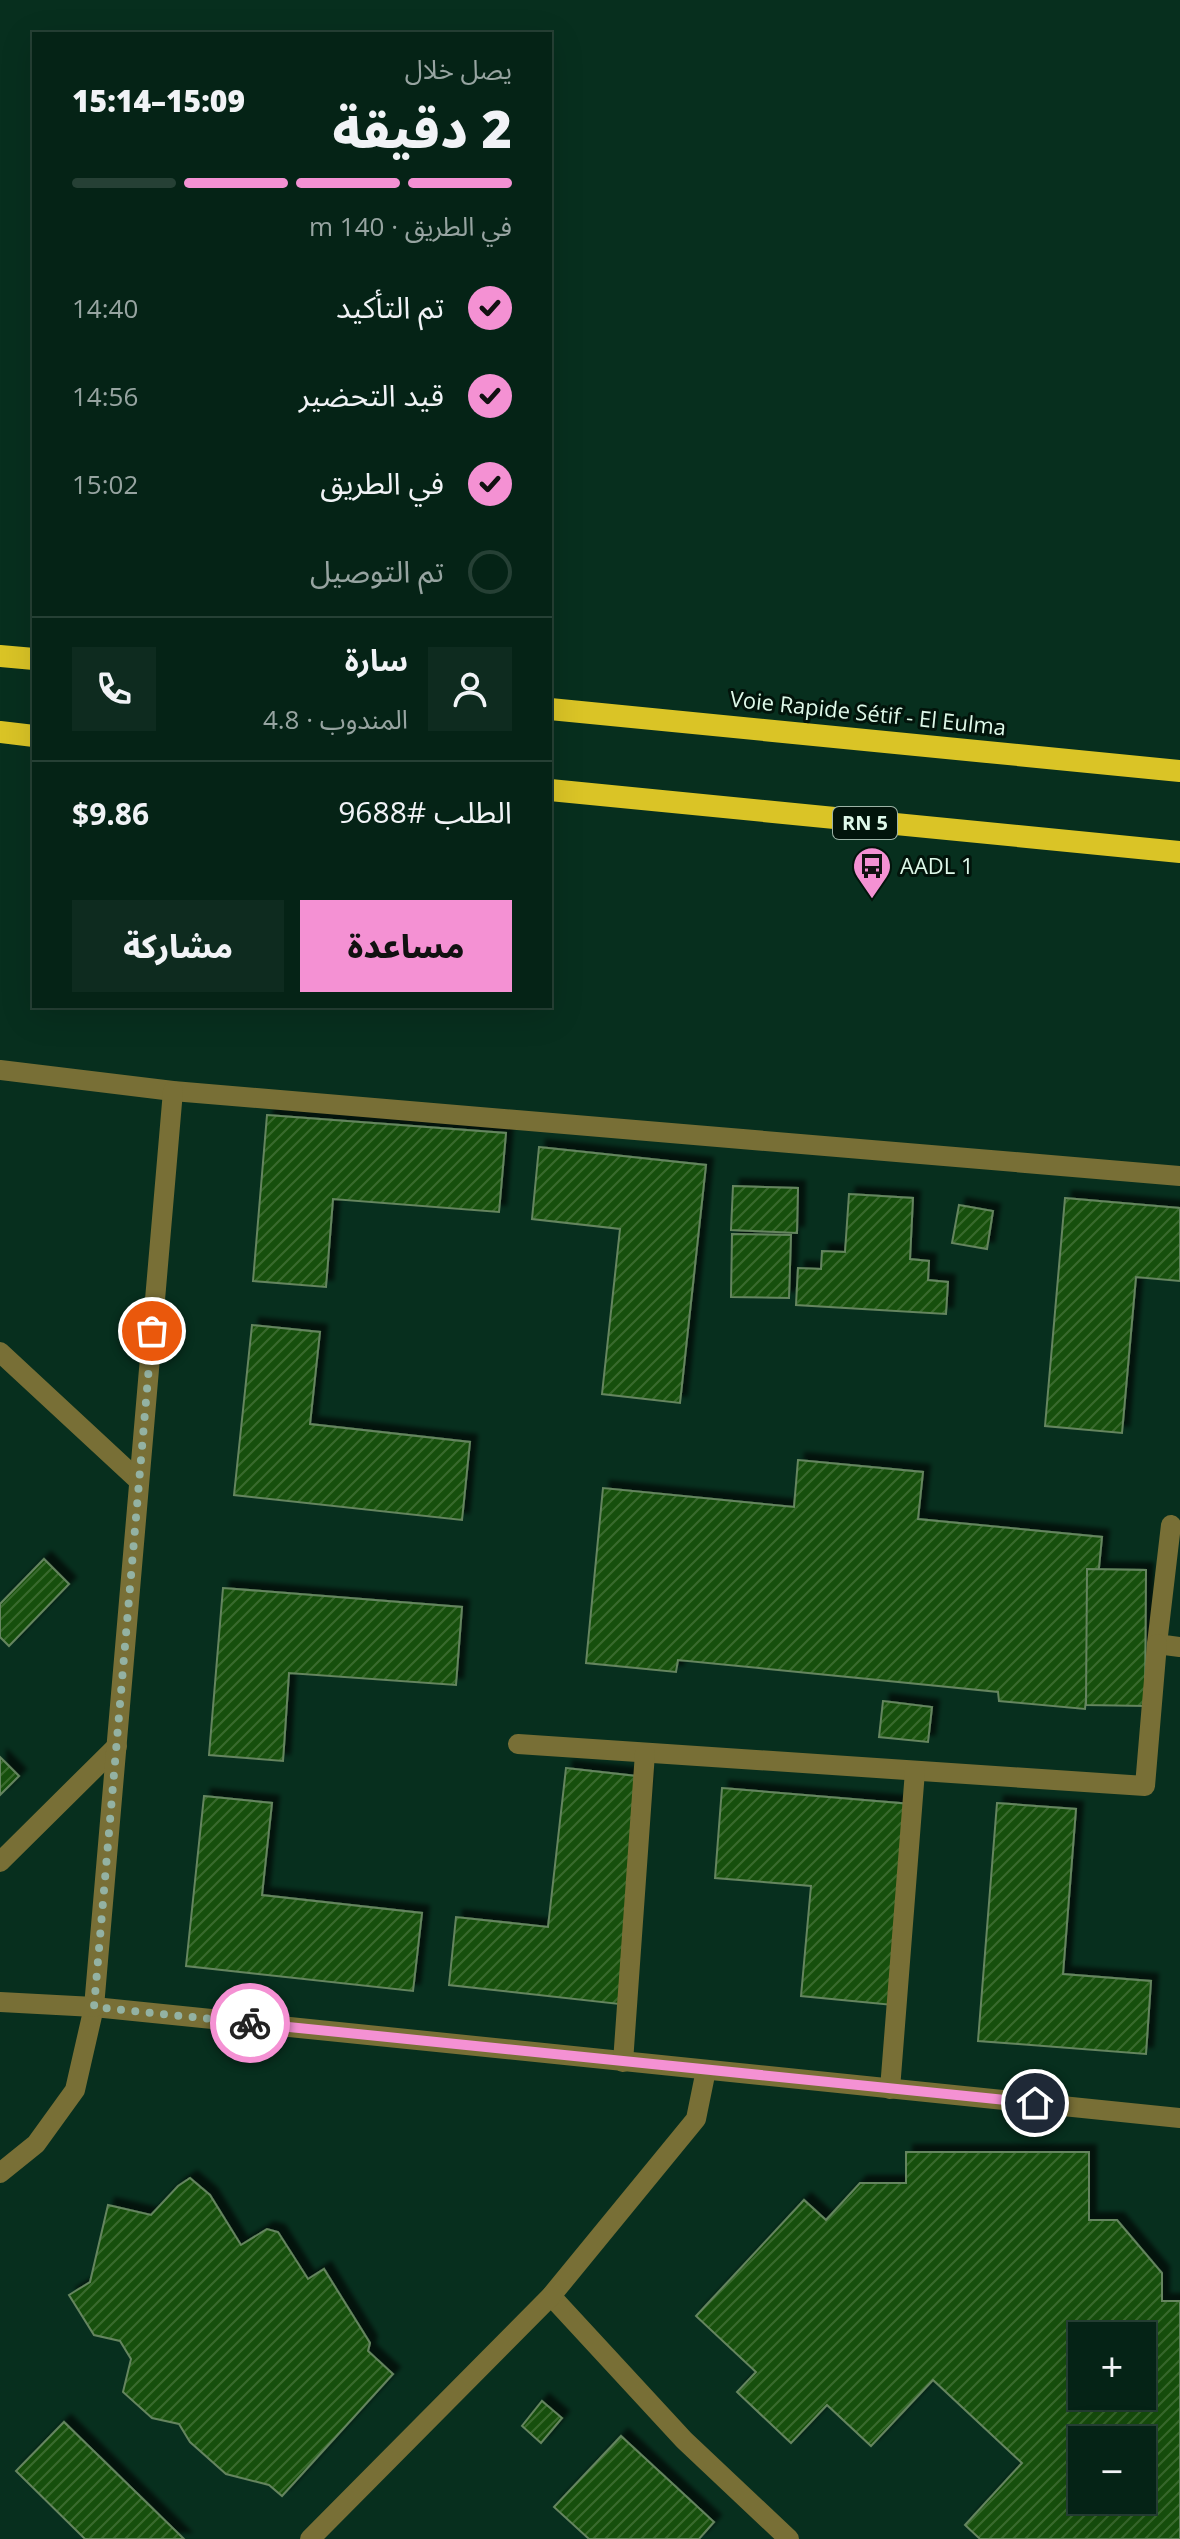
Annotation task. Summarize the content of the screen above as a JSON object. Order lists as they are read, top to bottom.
{
  "streets": {
    "highway": ["Voie Rapide Sétif - El Eulma", "RN 5"]
  },
  "places": {
    "bus stop": ["AADL 1"]
  },
  "page": {
    "heading": ["2 دقيقة", "يصل خلال", "15:09–15:14"],
    "panel": [
      "سارة",
      "المندوب · 4.8",
      "الطلب #9688",
      "$9.86"
    ],
    "bar": "في الطريق · 140 m",
    "list": [
      ["تم التأكيد", "14:40"],
      ["قيد التحضير", "14:56"],
      ["في الطريق", "15:02"],
      "تم التوصيل"
    ],
    "buttons": ["مساعدة", "مشاركة"],
    "map_buttons": ["+", "−"]
  }
}
